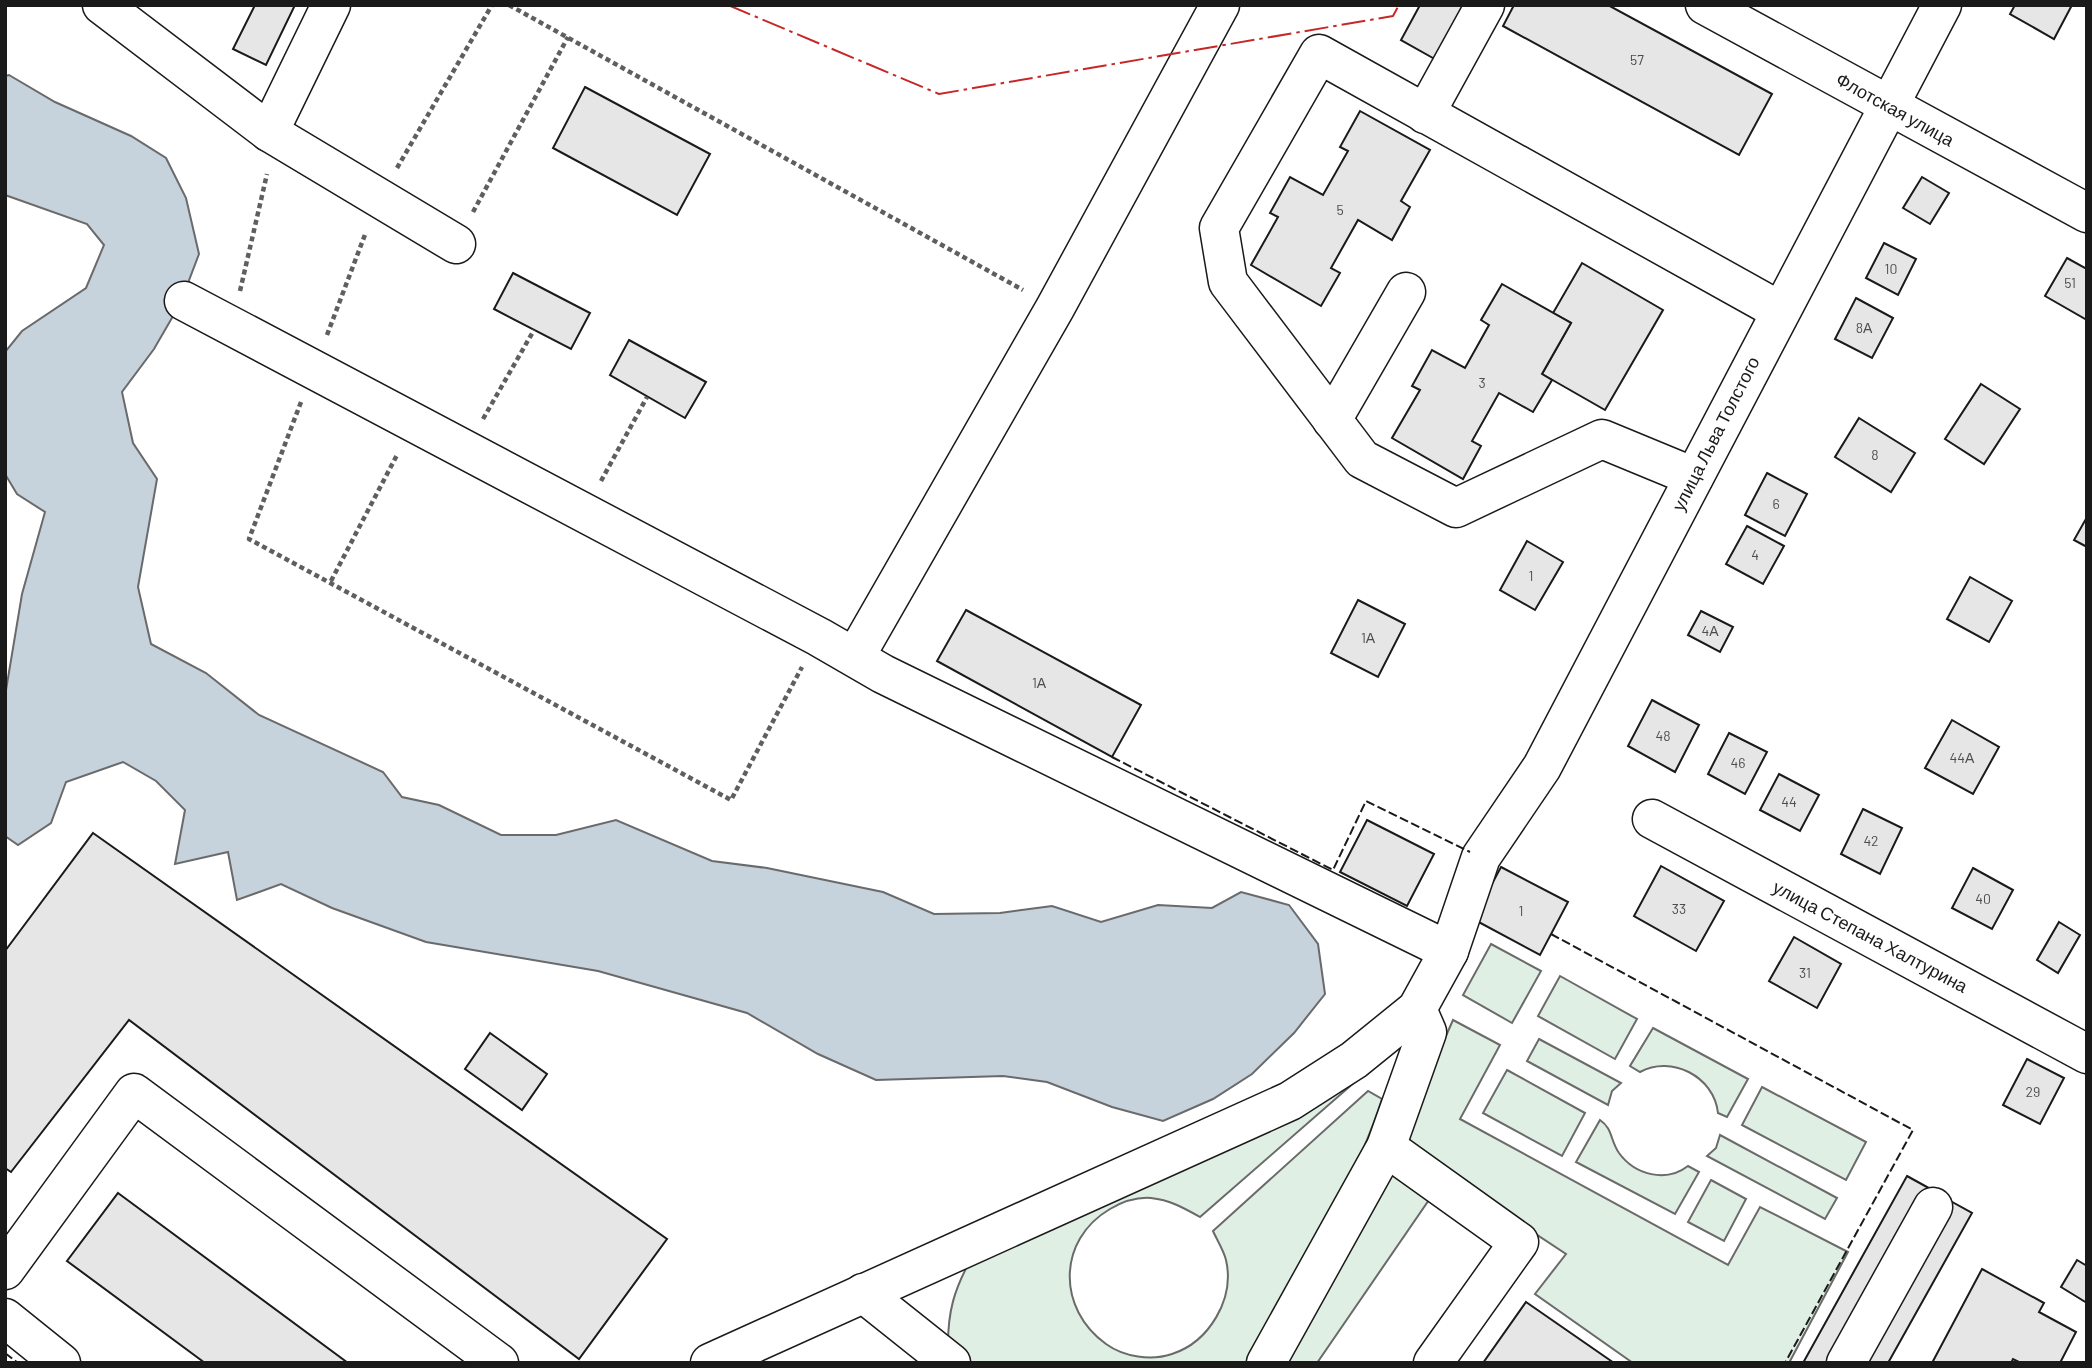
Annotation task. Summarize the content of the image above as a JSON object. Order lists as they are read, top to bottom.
{
  "streets": {
    "street": ["Флотская улица", "улица Льва Толстого", "улица Степана Халтурина"]
  },
  "crossings": [
    ["Флотская улица", "улица Льва Толстого"]
  ],
  "house_numbers": [
    "57",
    "5",
    "10",
    "51",
    "8А",
    "3",
    "8",
    "6",
    "4",
    "1",
    "4А",
    "1А",
    "1А",
    "48",
    "44А",
    "46",
    "44",
    "42",
    "40",
    "33",
    "1",
    "31",
    "29"
  ]
}
